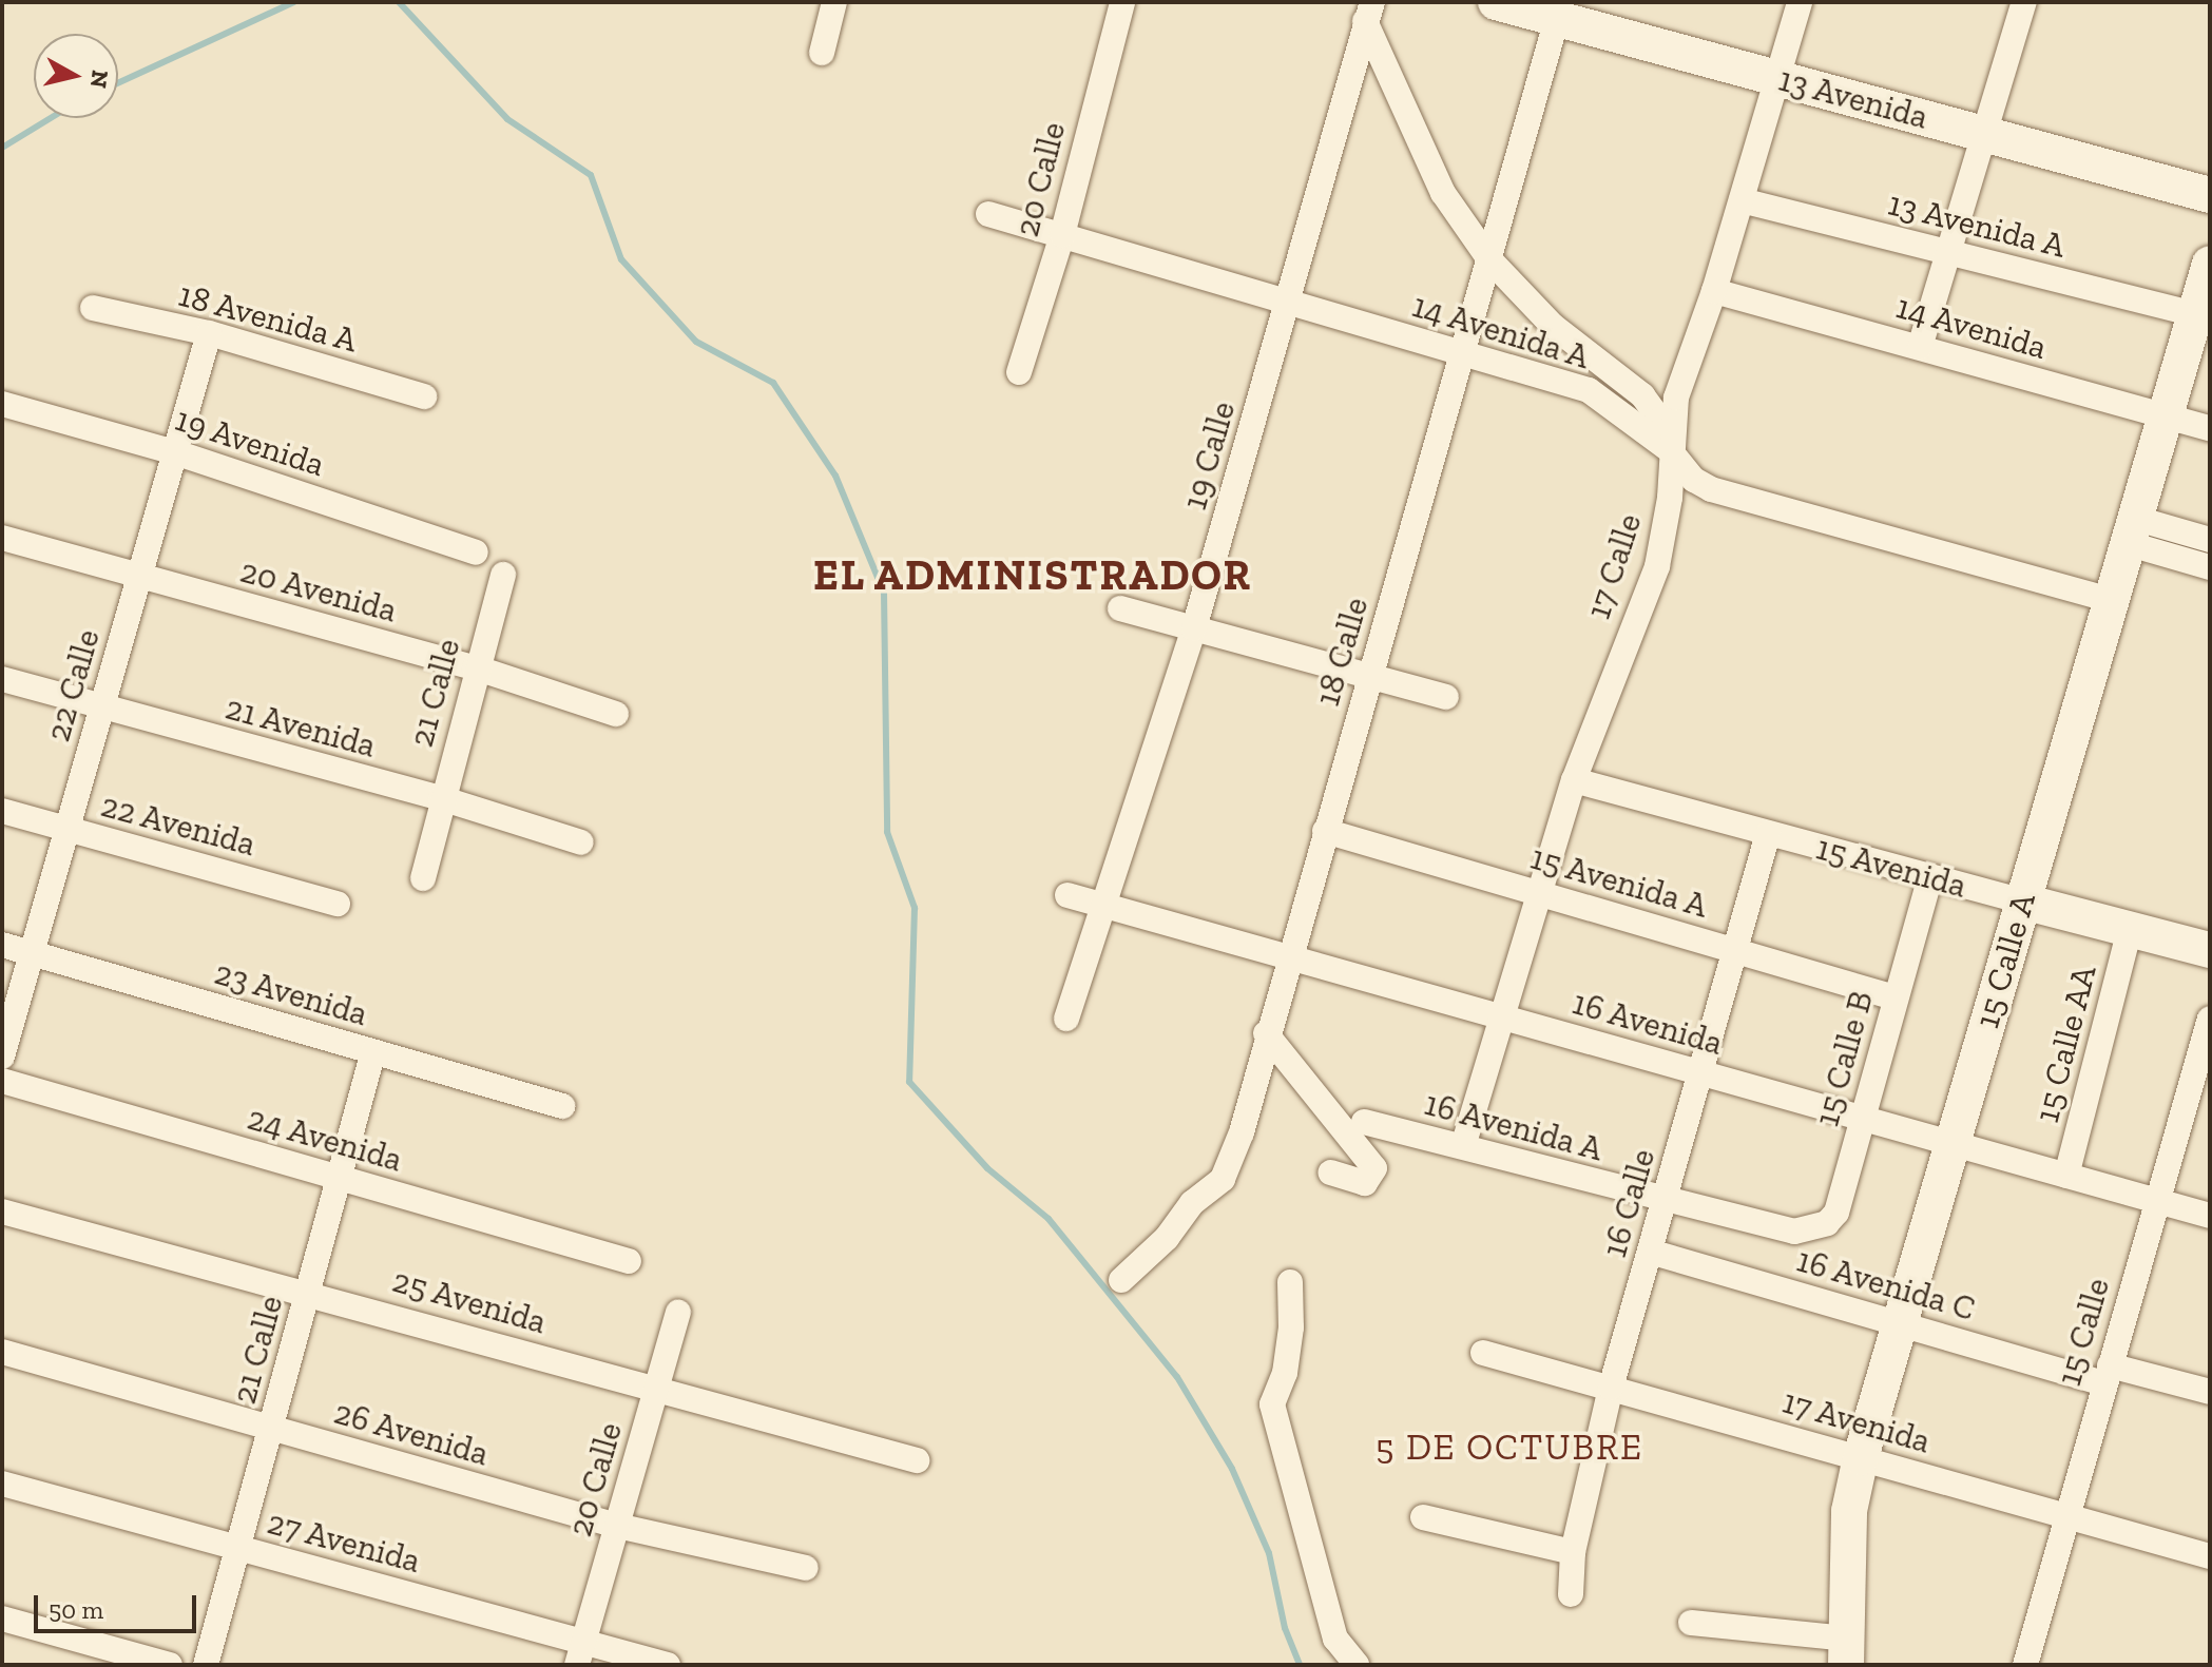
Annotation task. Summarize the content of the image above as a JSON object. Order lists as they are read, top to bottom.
{
  "streets": {
    "street": [
      "13 Avenida",
      "20 Calle",
      "13 Avenida A",
      "18 Avenida A",
      "14 Avenida",
      "14 Avenida A",
      "19 Avenida",
      "19 Calle",
      "17 Calle",
      "20 Avenida",
      "18 Calle",
      "22 Calle",
      "21 Calle",
      "21 Avenida",
      "22 Avenida",
      "15 Avenida",
      "15 Avenida A",
      "15 Calle A",
      "23 Avenida",
      "16 Avenida",
      "15 Calle AA",
      "15 Calle B",
      "16 Avenida A",
      "24 Avenida",
      "16 Calle",
      "16 Avenida C",
      "25 Avenida",
      "15 Calle",
      "17 Avenida",
      "26 Avenida",
      "27 Avenida"
    ]
  },
  "crossings": [
    ["13 Avenida", "17 Calle"],
    ["13 Avenida", "18 Calle"],
    ["20 Calle", "14 Avenida A"],
    ["20 Calle", "25 Avenida"],
    ["20 Calle", "26 Avenida"],
    ["20 Calle", "27 Avenida"],
    ["13 Avenida A", "17 Calle"],
    ["13 Avenida A", "15 Calle A"],
    ["18 Avenida A", "22 Calle"],
    ["14 Avenida", "17 Calle"],
    ["14 Avenida", "15 Calle A"],
    ["14 Avenida A", "19 Calle"],
    ["14 Avenida A", "17 Calle"],
    ["14 Avenida A", "18 Calle"],
    ["14 Avenida A", "15 Calle A"],
    ["19 Avenida", "22 Calle"],
    ["19 Calle", "16 Avenida"],
    ["17 Calle", "15 Avenida"],
    ["17 Calle", "15 Avenida A"],
    ["17 Calle", "16 Avenida"],
    ["17 Calle", "16 Avenida A"],
    ["20 Avenida", "22 Calle"],
    ["20 Avenida", "21 Calle"],
    ["18 Calle", "15 Avenida A"],
    ["18 Calle", "16 Avenida"],
    ["22 Calle", "21 Avenida"],
    ["22 Calle", "22 Avenida"],
    ["22 Calle", "23 Avenida"],
    ["21 Calle", "21 Avenida"],
    ["21 Calle", "23 Avenida"],
    ["21 Calle", "24 Avenida"],
    ["21 Calle", "25 Avenida"],
    ["21 Calle", "26 Avenida"],
    ["21 Calle", "27 Avenida"],
    ["15 Avenida", "15 Calle A"],
    ["15 Avenida", "15 Calle AA"],
    ["15 Avenida", "15 Calle B"],
    ["15 Avenida", "16 Calle"],
    ["15 Avenida A", "15 Calle B"],
    ["15 Avenida A", "16 Calle"],
    ["15 Calle A", "16 Avenida"],
    ["15 Calle A", "16 Avenida C"],
    ["15 Calle A", "17 Avenida"],
    ["16 Avenida", "15 Calle AA"],
    ["16 Avenida", "15 Calle B"],
    ["16 Avenida", "16 Calle"],
    ["16 Avenida", "15 Calle"],
    ["15 Calle B", "16 Avenida A"],
    ["16 Avenida A", "16 Calle"],
    ["16 Calle", "16 Avenida C"],
    ["16 Calle", "17 Avenida"],
    ["16 Avenida C", "15 Calle"],
    ["15 Calle", "17 Avenida"]
  ],
  "districts": ["EL ADMINISTRADOR", "5 DE OCTUBRE"],
  "scale_bar": "50 m",
  "north": "right"
}
